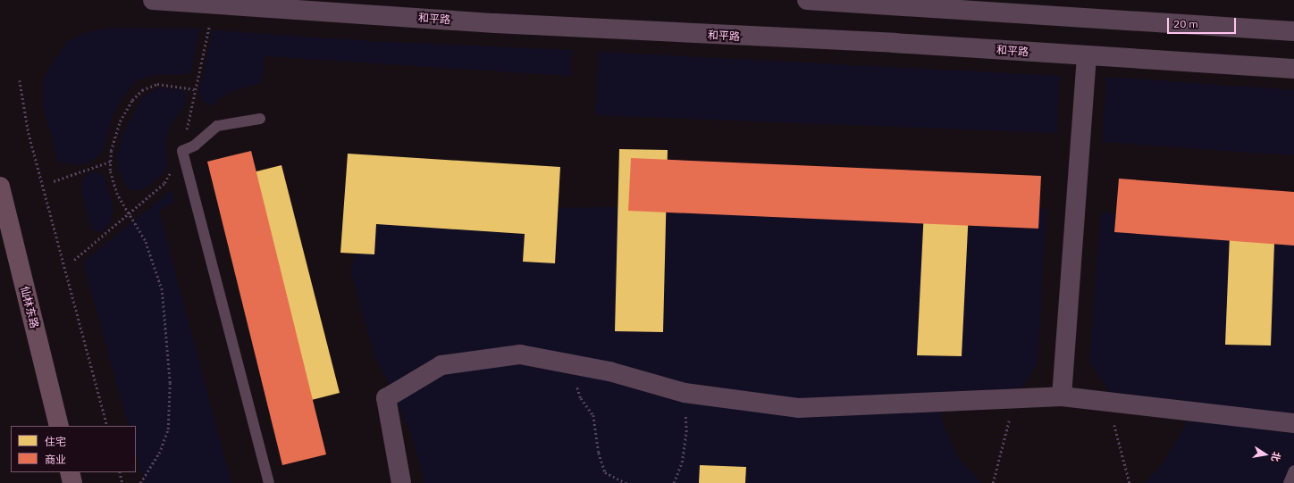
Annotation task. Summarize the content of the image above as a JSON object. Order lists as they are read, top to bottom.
{
  "streets": {
    "main road": ["仙林东路"],
    "street": ["和平路"]
  },
  "legend": ["住宅", "商业"],
  "scale_bar": "20 m",
  "north": "right"
}
